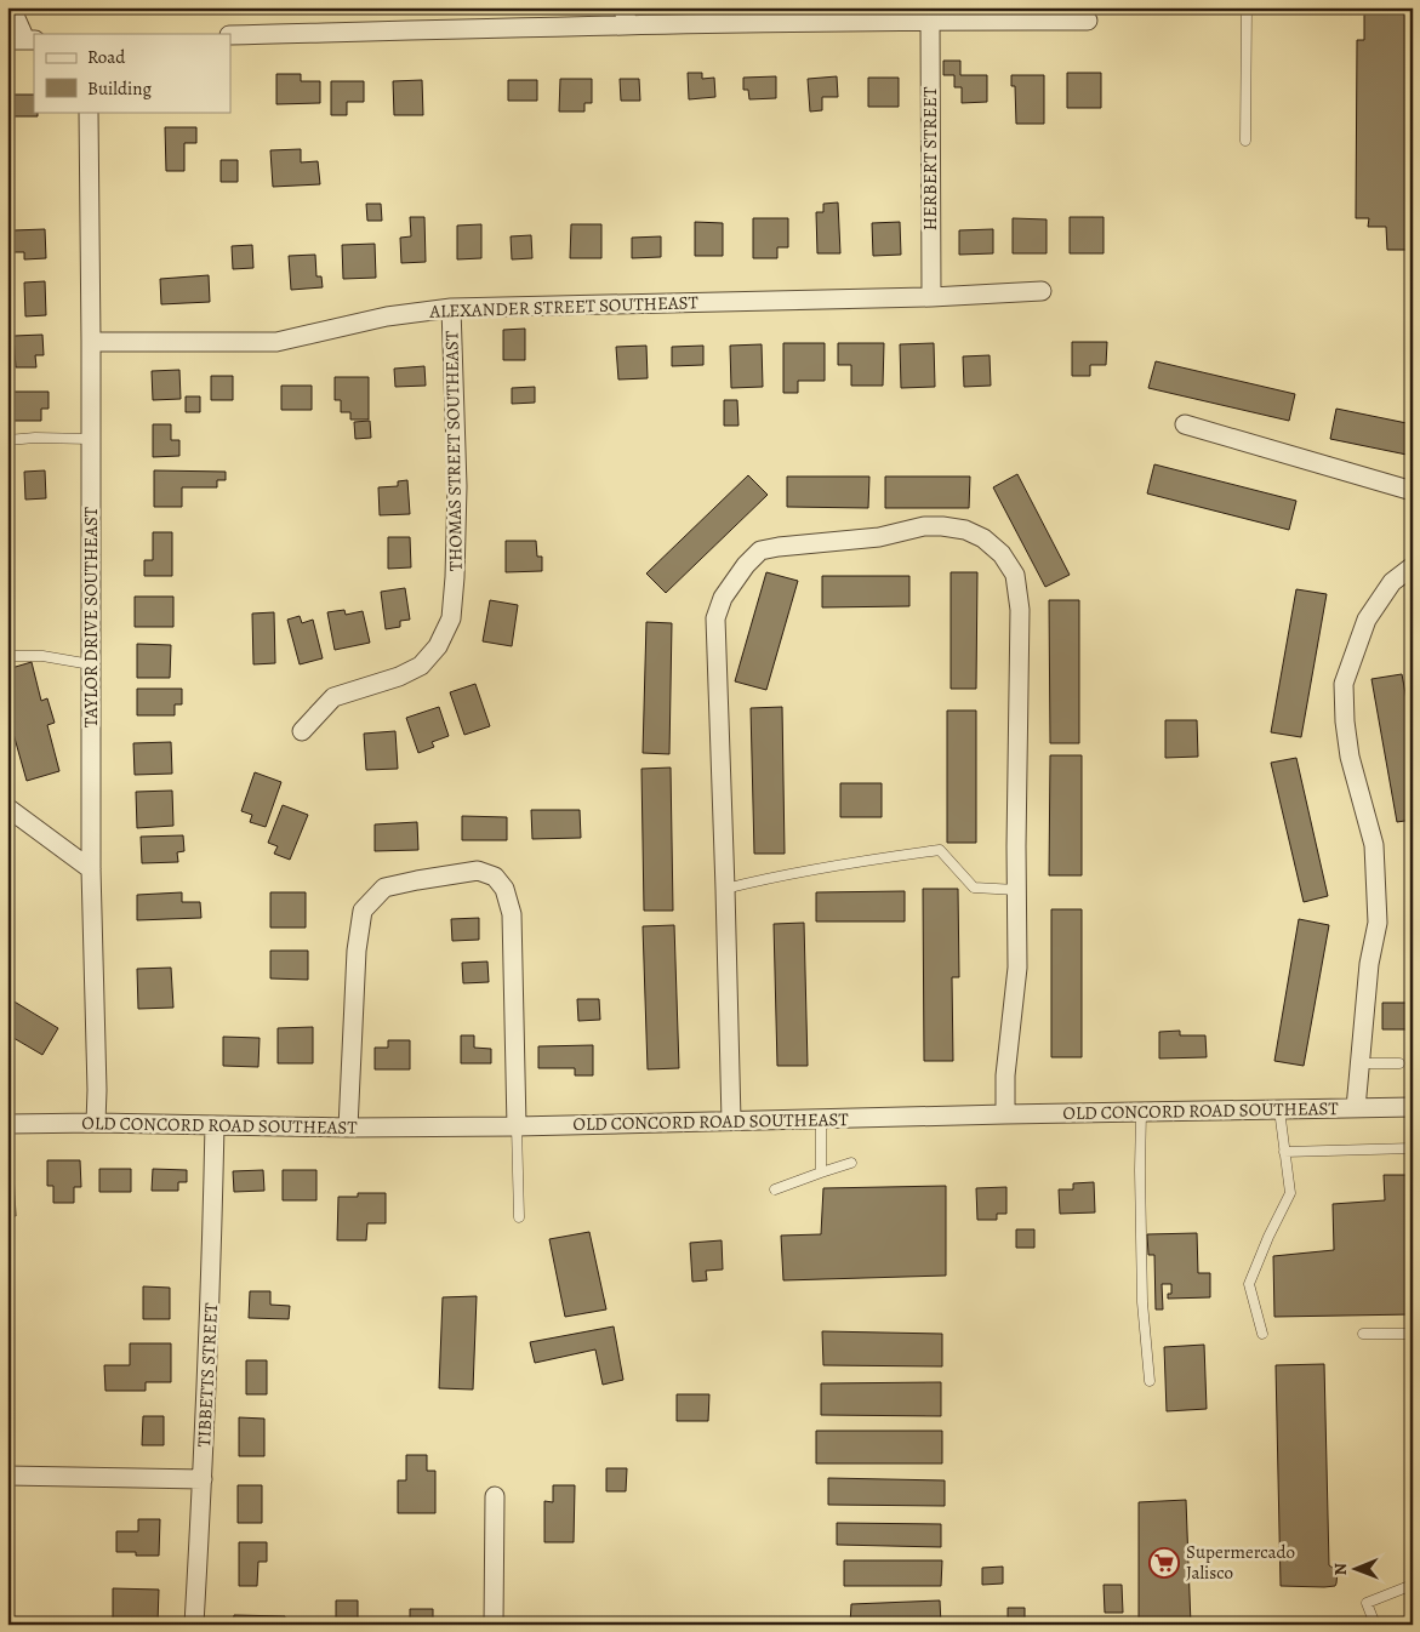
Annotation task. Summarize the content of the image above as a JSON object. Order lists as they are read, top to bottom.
{
  "streets": {
    "street": [
      "HERBERT STREET",
      "ALEXANDER STREET SOUTHEAST",
      "THOMAS STREET SOUTHEAST",
      "TAYLOR DRIVE SOUTHEAST",
      "OLD CONCORD ROAD SOUTHEAST",
      "TIBBETTS STREET"
    ]
  },
  "crossings": [
    ["HERBERT STREET", "ALEXANDER STREET SOUTHEAST"],
    ["ALEXANDER STREET SOUTHEAST", "THOMAS STREET SOUTHEAST"],
    ["ALEXANDER STREET SOUTHEAST", "TAYLOR DRIVE SOUTHEAST"],
    ["TAYLOR DRIVE SOUTHEAST", "OLD CONCORD ROAD SOUTHEAST"],
    ["OLD CONCORD ROAD SOUTHEAST", "TIBBETTS STREET"]
  ],
  "places": {
    "supermarket": ["Supermercado Jalisco"]
  },
  "legend": ["Road", "Building"],
  "north": "left"
}
